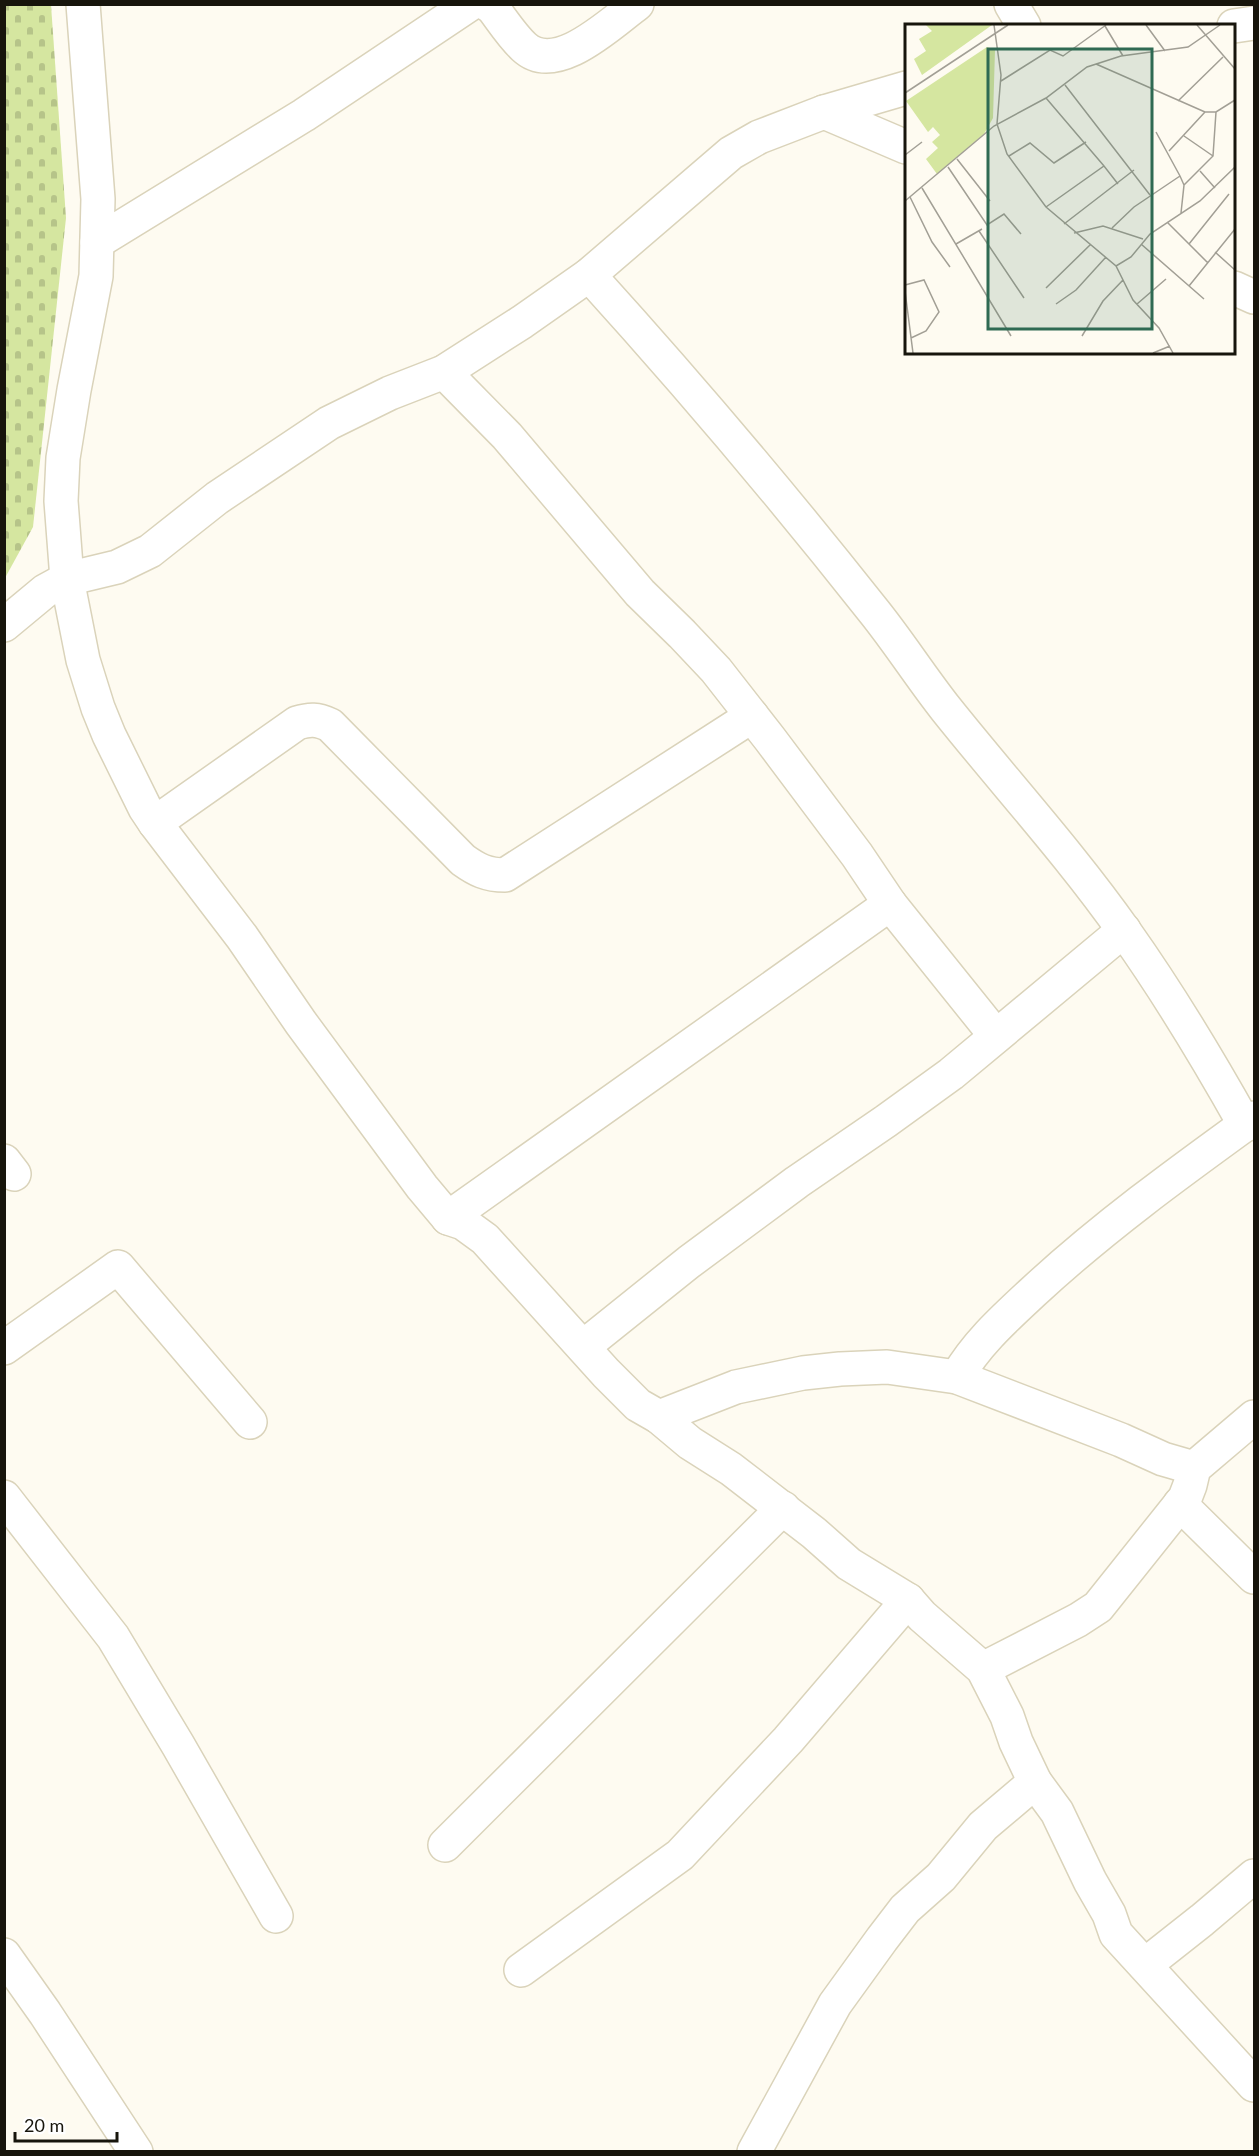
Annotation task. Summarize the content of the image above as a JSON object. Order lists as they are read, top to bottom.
{
  "scale_bar": "20 m"
}
